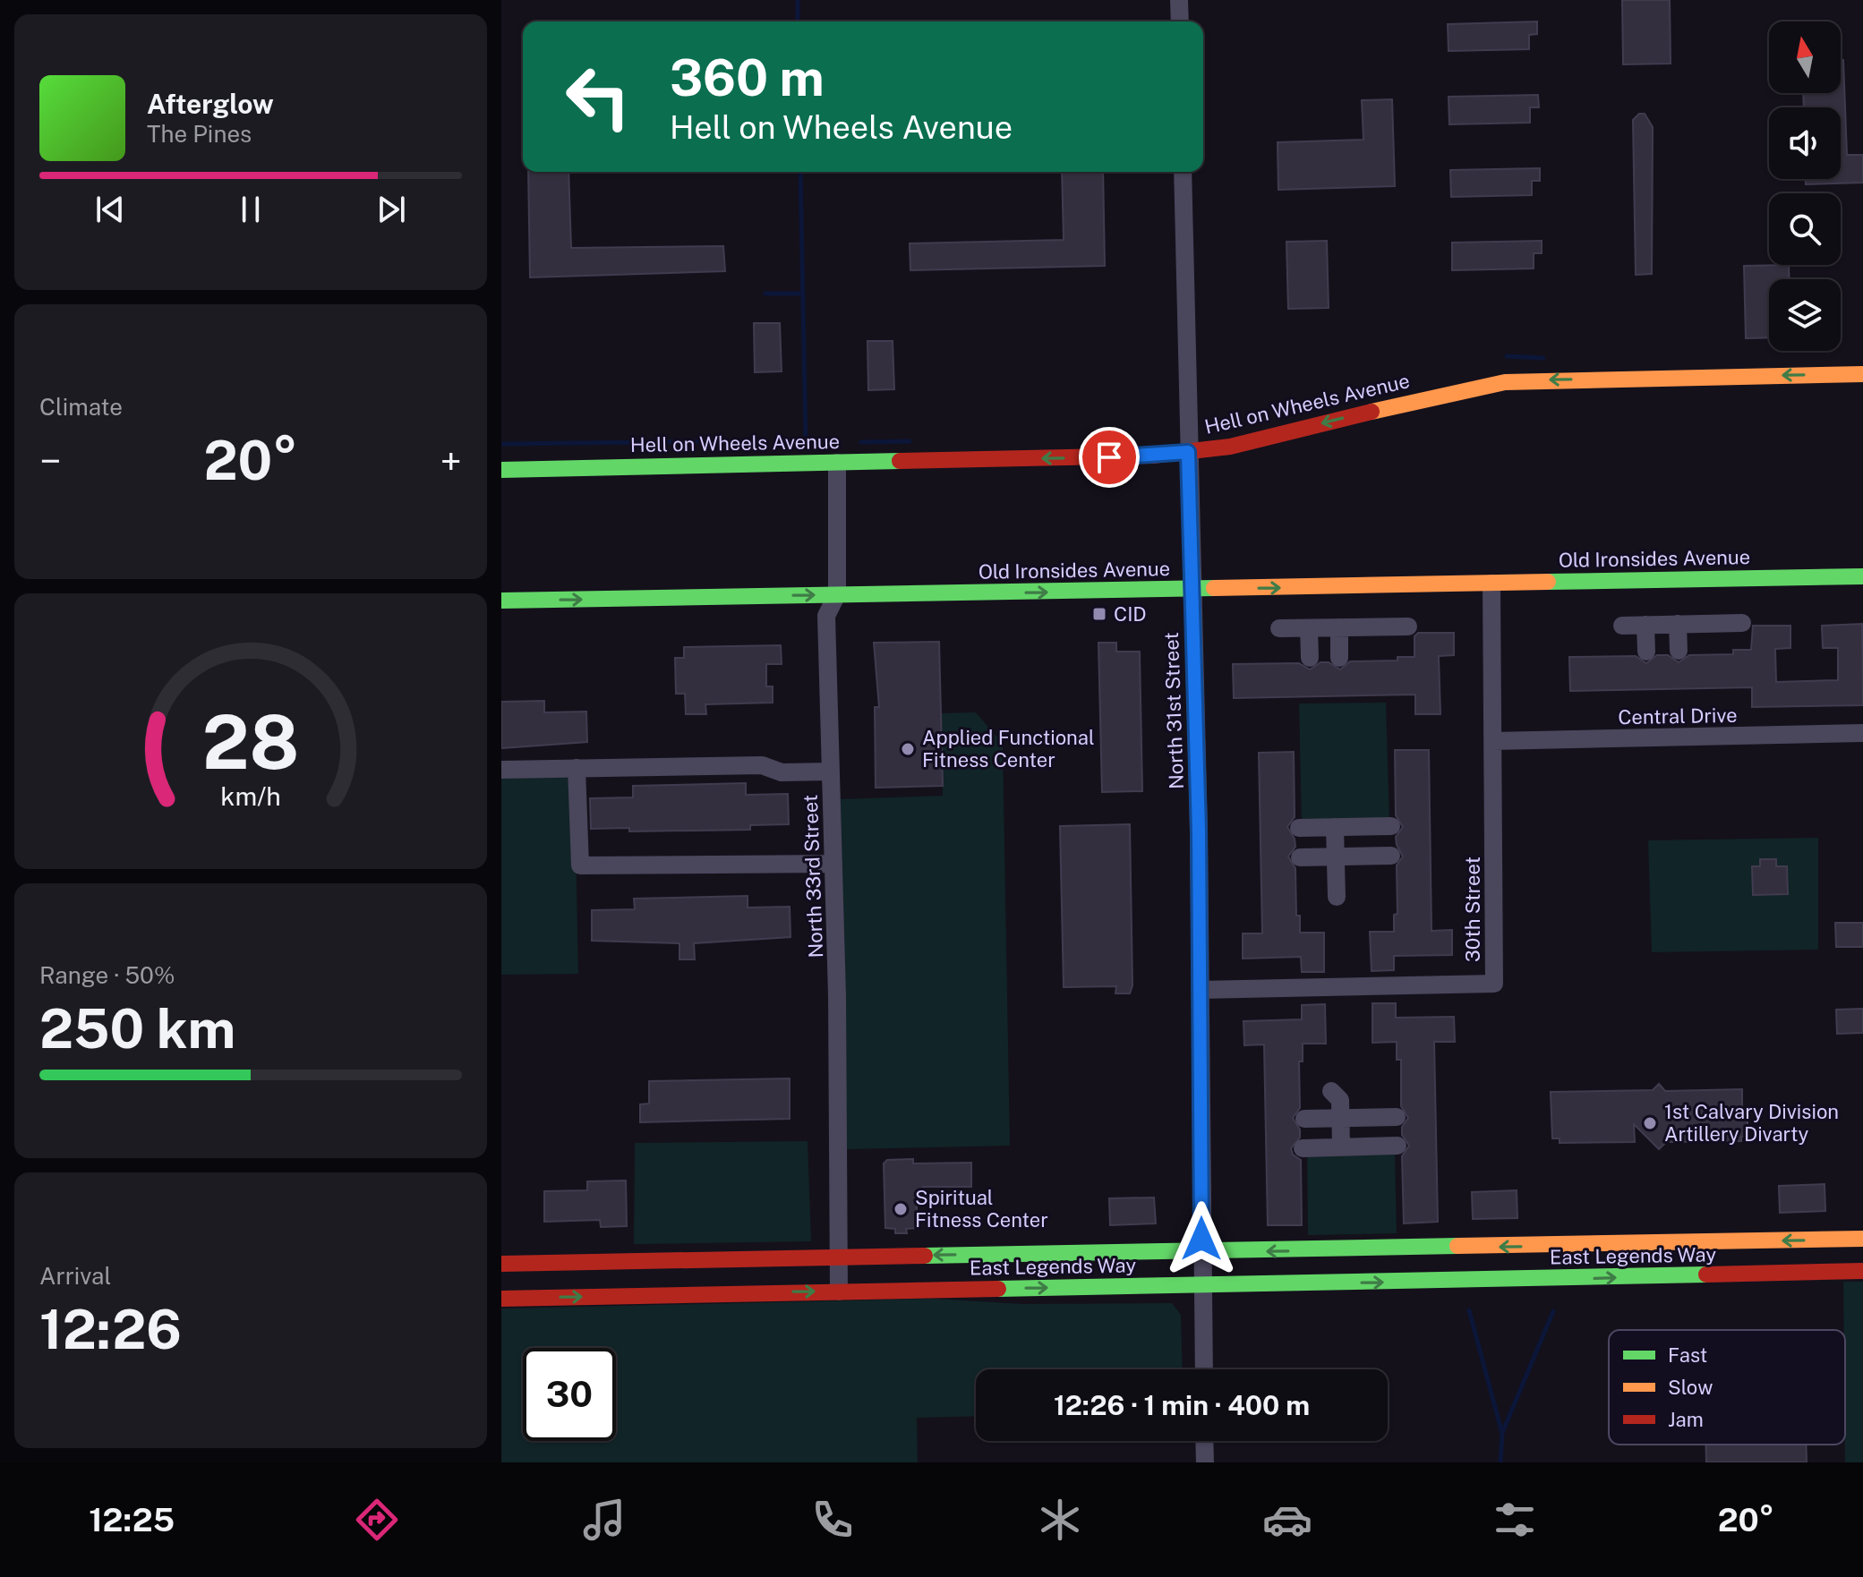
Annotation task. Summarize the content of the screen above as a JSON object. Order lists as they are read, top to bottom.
{
  "streets": {
    "street": [
      "Hell on Wheels Avenue",
      "Old Ironsides Avenue",
      "North 31st Street",
      "Central Drive",
      "North 33rd Street",
      "30th Street",
      "East Legends Way"
    ]
  },
  "crossings": [
    ["Hell on Wheels Avenue", "North 31st Street"],
    ["Hell on Wheels Avenue", "North 33rd Street"],
    ["Old Ironsides Avenue", "North 31st Street"],
    ["Old Ironsides Avenue", "North 33rd Street"],
    ["Old Ironsides Avenue", "30th Street"],
    ["North 31st Street", "30th Street"],
    ["North 31st Street", "East Legends Way"],
    ["Central Drive", "30th Street"],
    ["North 33rd Street", "East Legends Way"]
  ],
  "one_way": ["Hell on Wheels Avenue", "Old Ironsides Avenue"],
  "places": {
    "transit": ["CID"],
    "other": ["Applied Functional Fitness Center", "1st Calvary Division Artillery Divarty", "Spiritual Fitness Center"]
  },
  "legend": ["Fast", "Slow", "Jam"],
  "north": "top",
  "page": {
    "turn": ["360 m", "Hell on Wheels Avenue"],
    "song": ["Afterglow", "The Pines"],
    "tile": [
      "Climate",
      ["Range · 50%", "250 km"],
      ["Arrival", "12:26"]
    ],
    "heat": ["−", "20°", "+"],
    "limit": "30",
    "trip": "12:26 · 1 min · 400 m",
    "tabs": ["12:25", "20°"],
    "gauge": ["28", "km/h"]
  }
}
